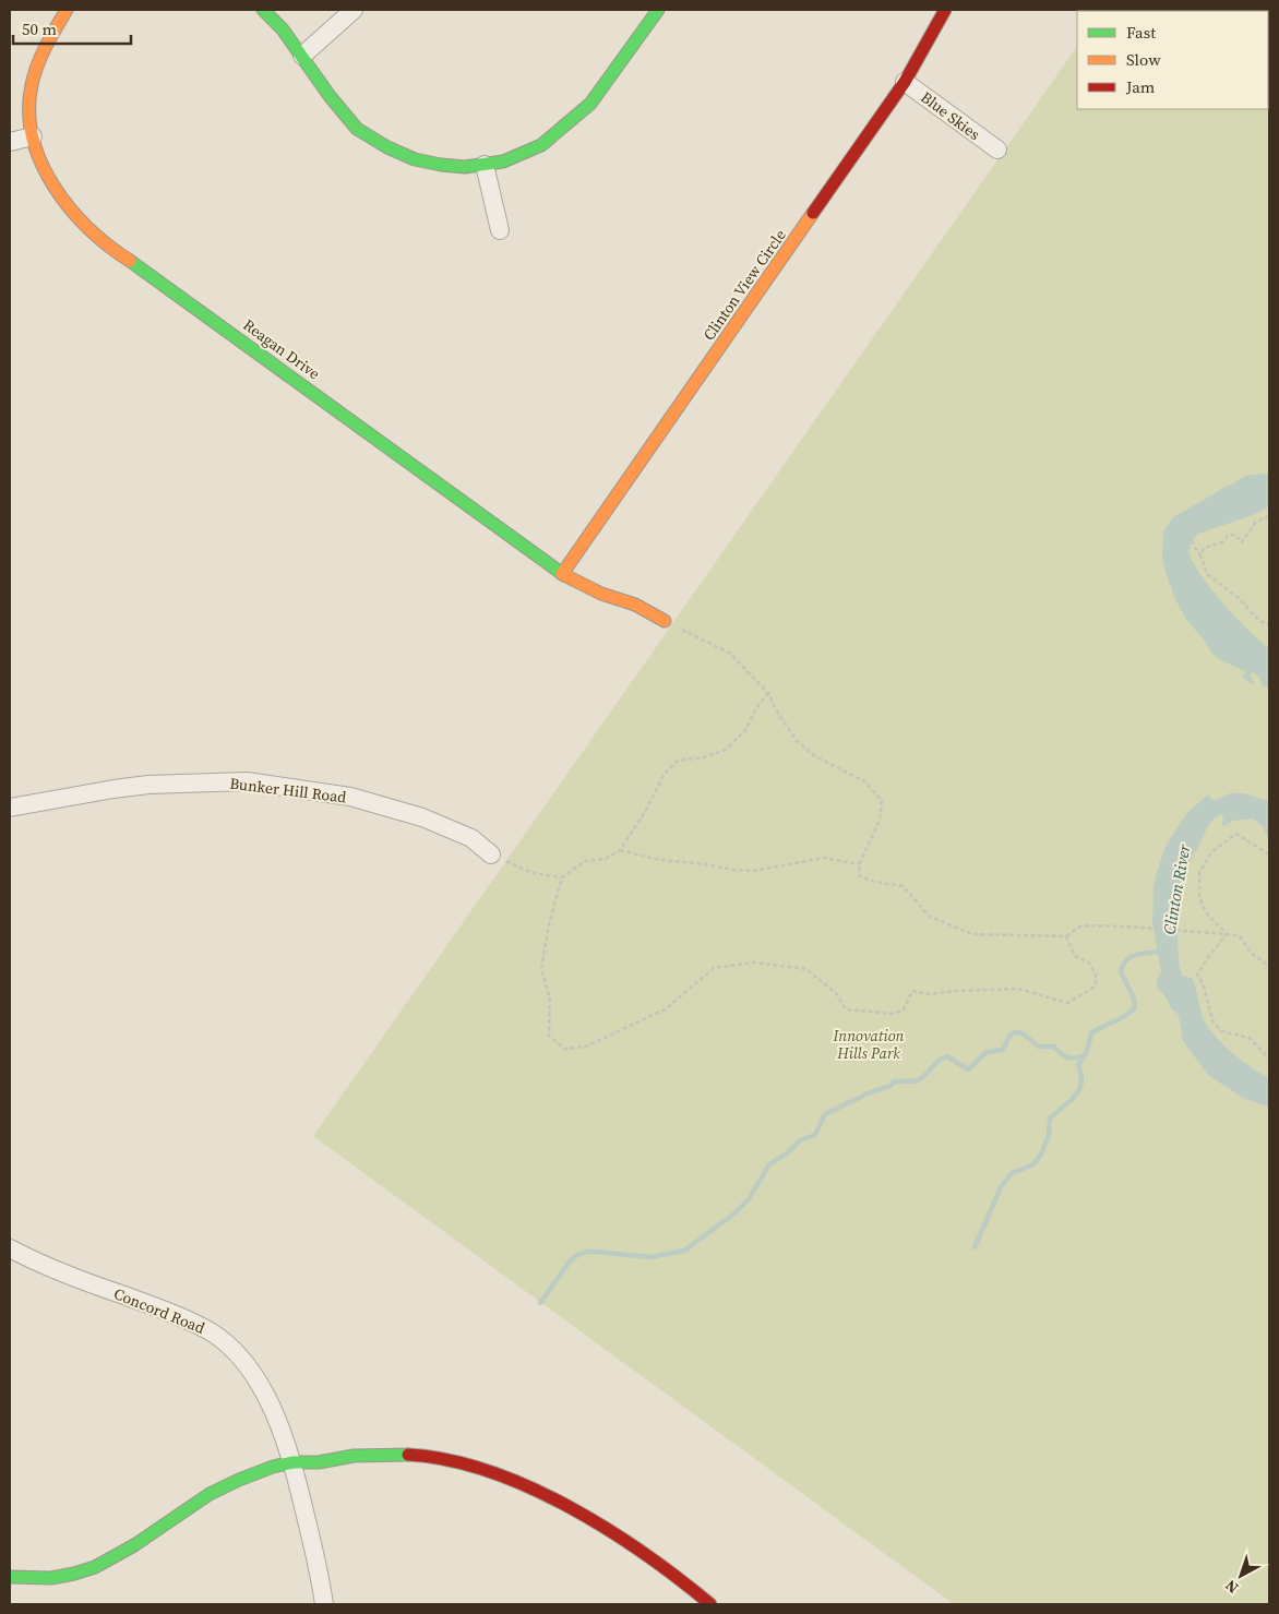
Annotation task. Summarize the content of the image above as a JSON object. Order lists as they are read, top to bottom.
{
  "streets": {
    "street": [
      "Blue Skies",
      "Clinton View Circle",
      "Reagan Drive",
      "Bunker Hill Road",
      "Concord Road"
    ]
  },
  "crossings": [
    ["Blue Skies", "Clinton View Circle"],
    ["Clinton View Circle", "Reagan Drive"]
  ],
  "water": ["Clinton River"],
  "parks": ["Innovation Hills Park"],
  "legend": ["Fast", "Slow", "Jam"],
  "scale_bar": "50 m",
  "north": "bottom left"
}
